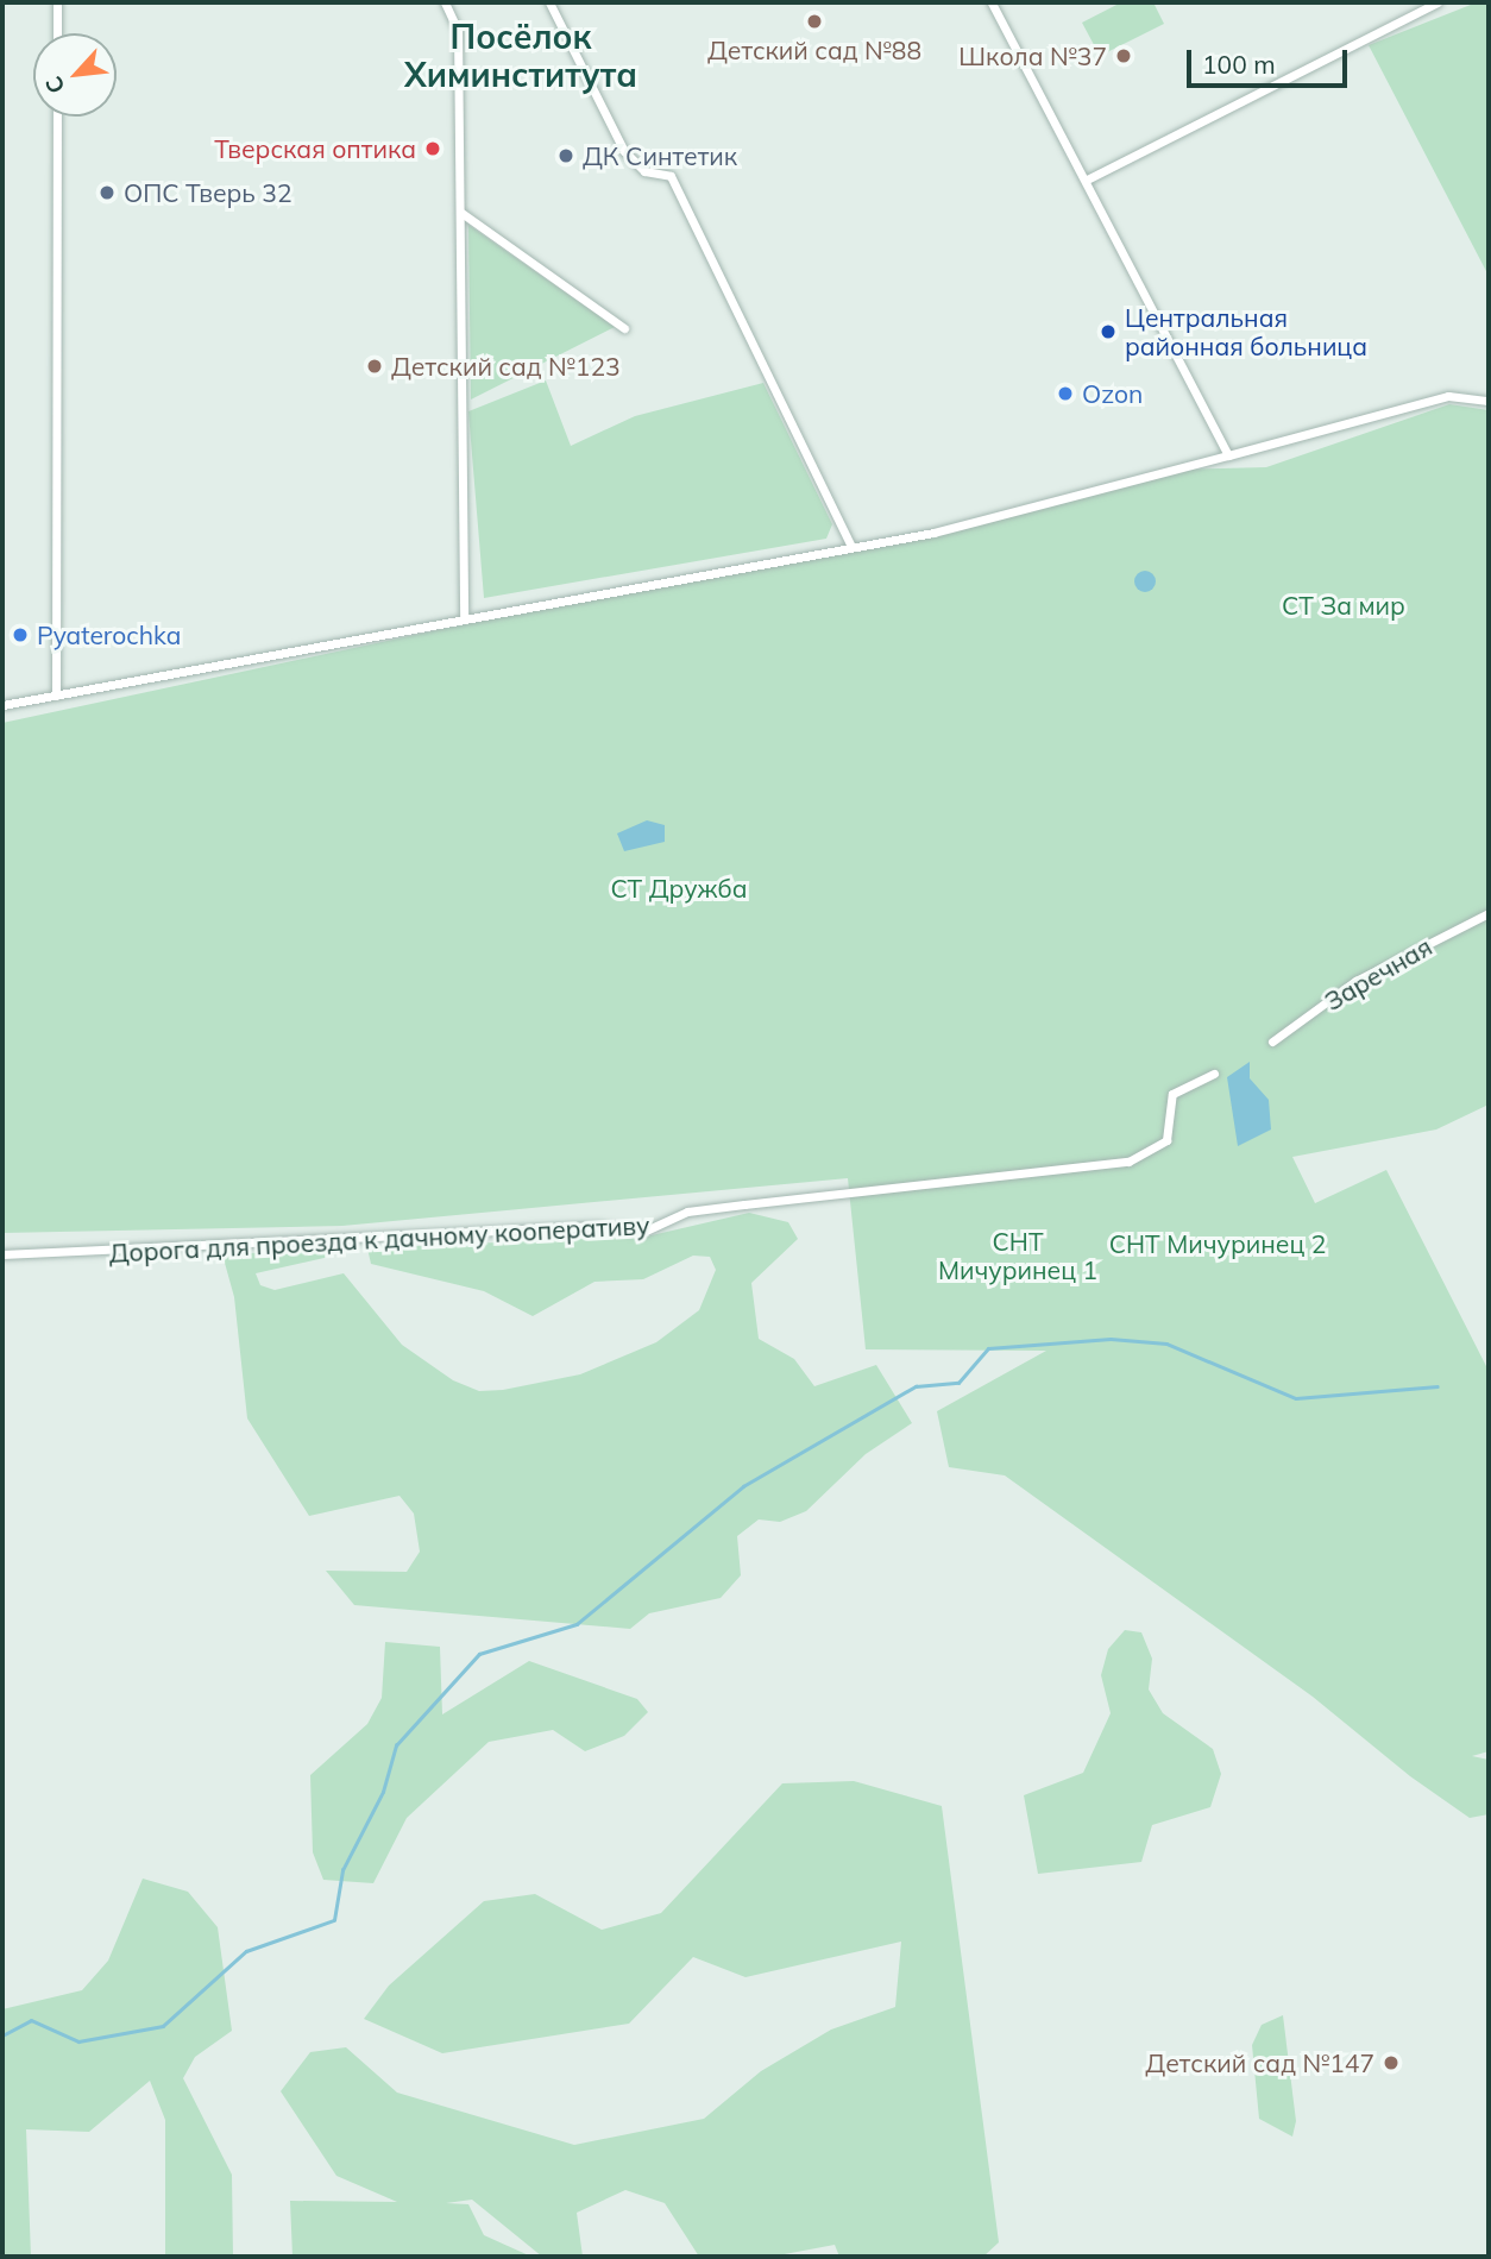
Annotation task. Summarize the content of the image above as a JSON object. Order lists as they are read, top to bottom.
{
  "streets": {
    "street": ["Заречная", "Дорога для проезда к дачному кооперативу"]
  },
  "districts": ["Посёлок Химинститута"],
  "parks": [
    "СТ За мир",
    "СТ Дружба",
    "СНТ Мичуринец 1",
    "СНТ Мичуринец 2"
  ],
  "places": [
    "Детский сад №88",
    "Школа №37",
    "Тверская оптика",
    "ДК Синтетик",
    "ОПС Тверь 32",
    "Центральная районная больница",
    "Детский сад №123",
    "Ozon",
    "Pyaterochka",
    "Детский сад №147"
  ],
  "scale_bar": "100 m",
  "north": "bottom left"
}
